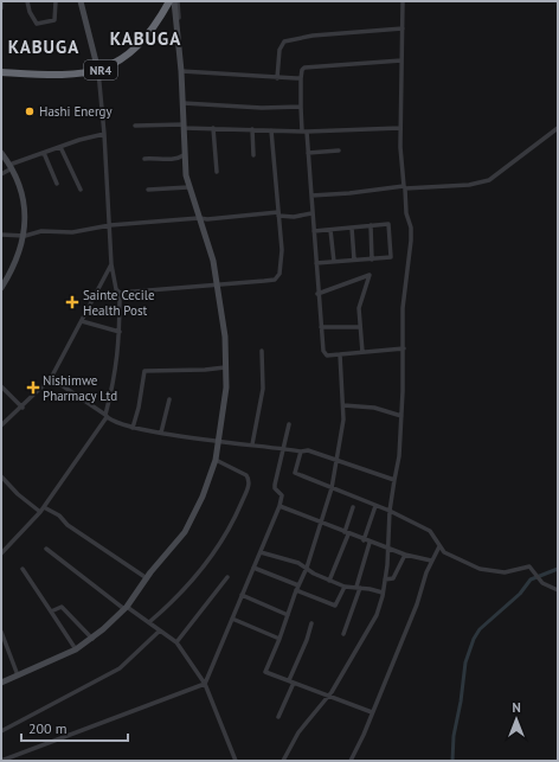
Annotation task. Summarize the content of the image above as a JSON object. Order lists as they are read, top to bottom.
{
  "streets": {
    "highway": ["NR4"]
  },
  "districts": ["KABUGA", "KABUGA"],
  "places": {
    "other": ["Hashi Energy"],
    "health": ["Sainte Cecile Health Post", "Nishimwe Pharmacy Ltd"]
  },
  "scale_bar": "200 m",
  "north": "top"
}
